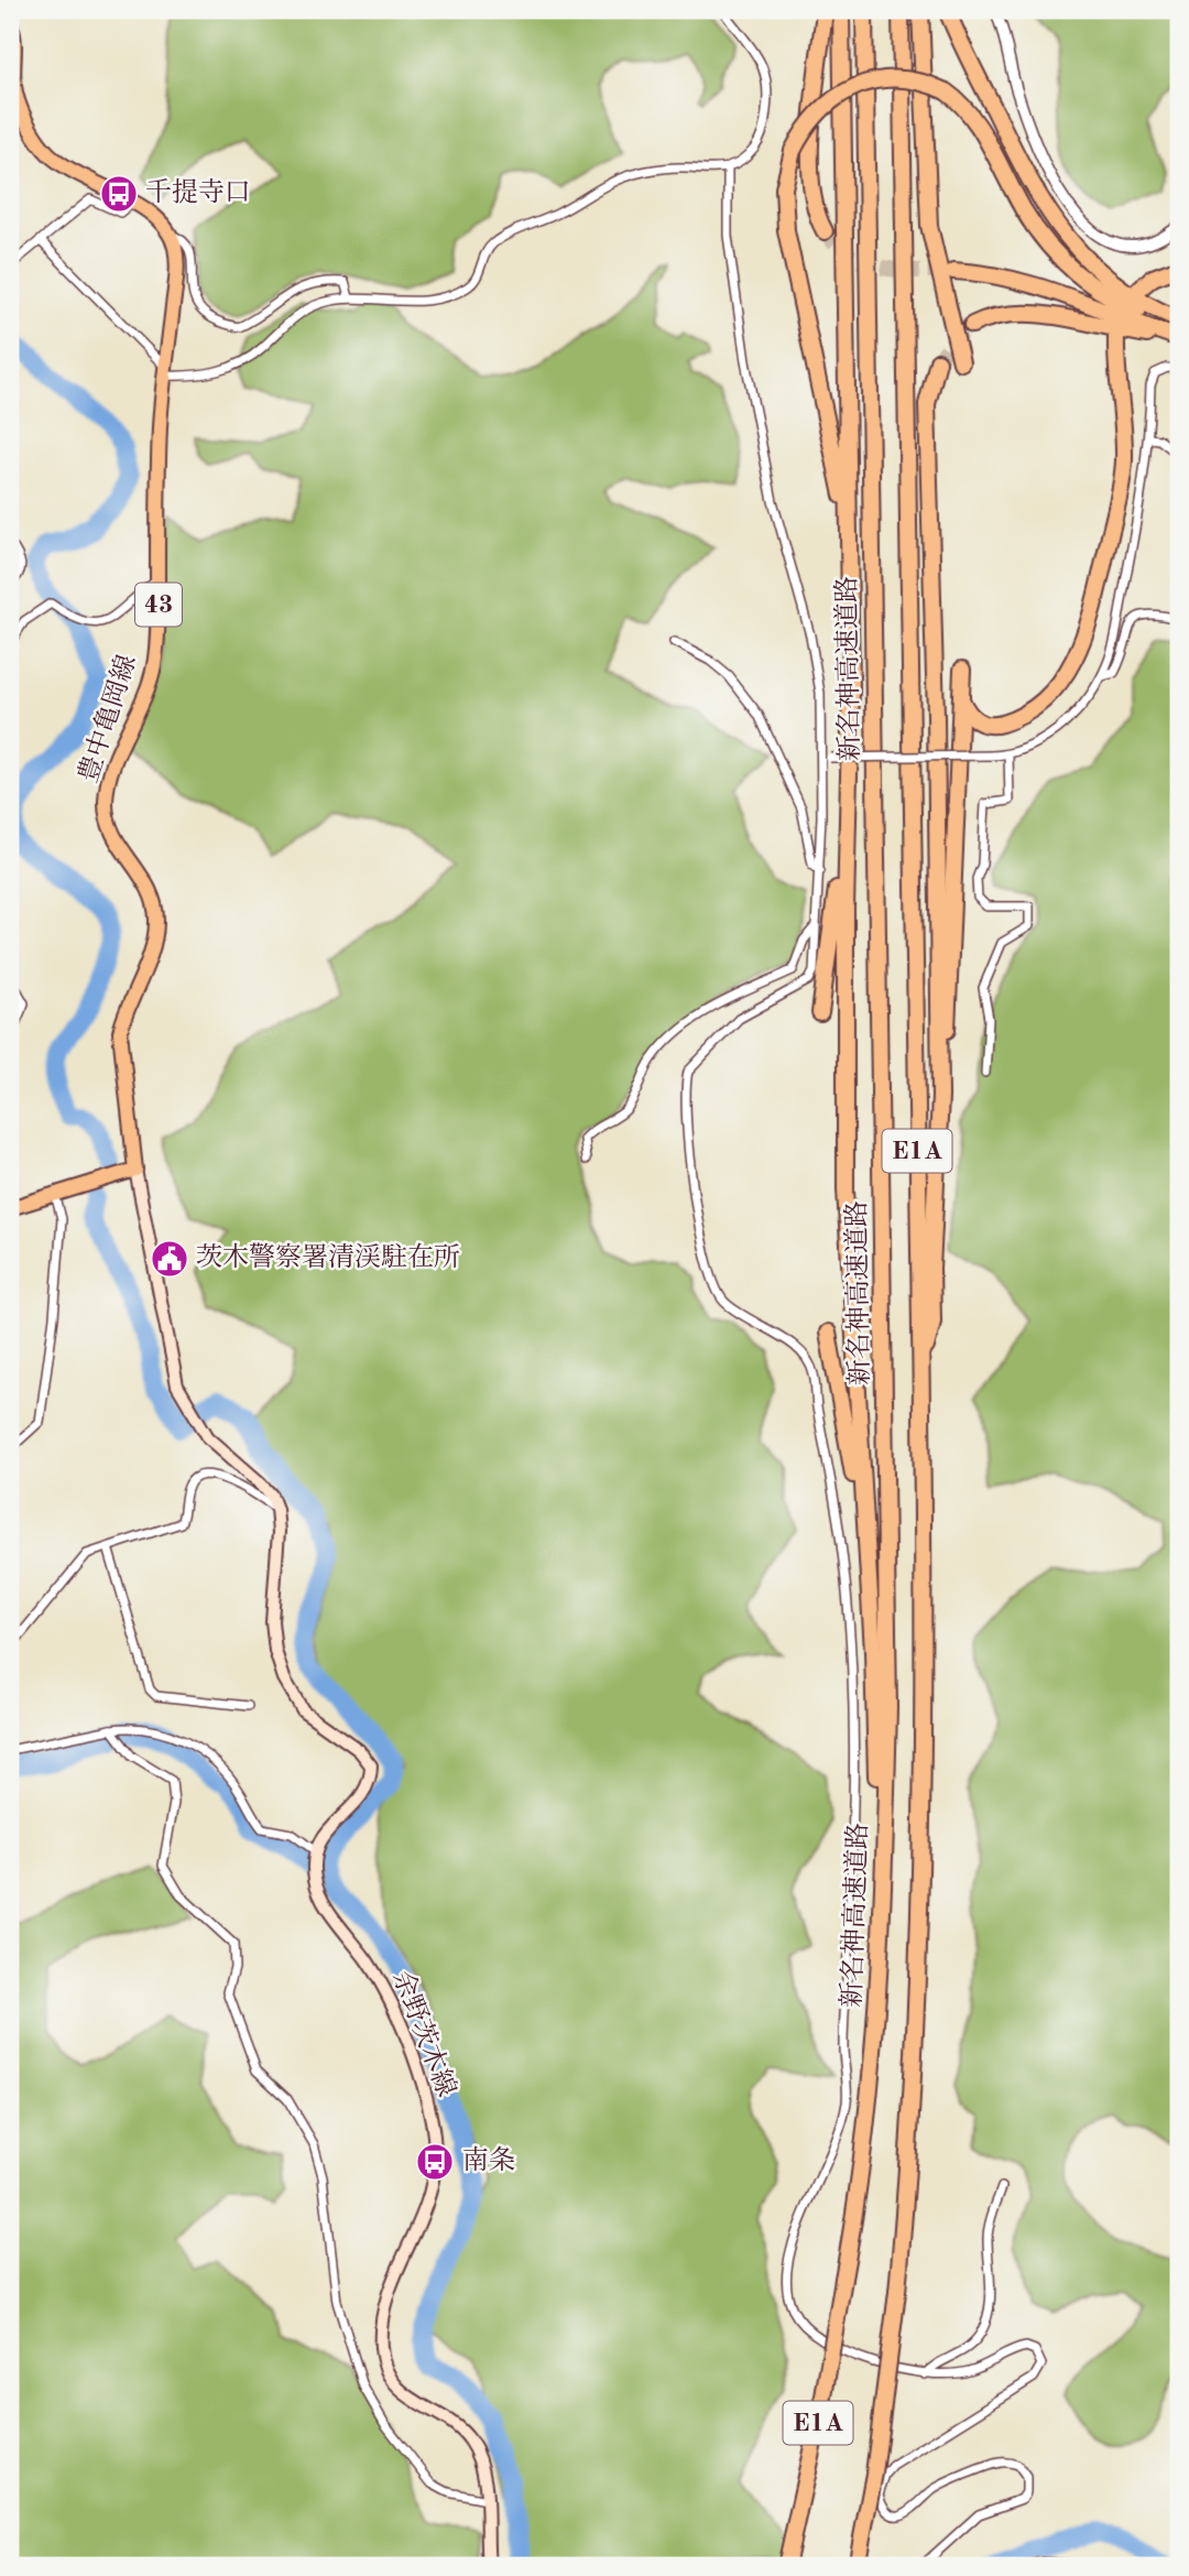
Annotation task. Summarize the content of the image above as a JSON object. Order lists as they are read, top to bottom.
{
  "streets": {
    "highway": ["新名神高速道路", "E1A"],
    "main road": ["43", "豊中亀岡線", "余野茨木線"]
  },
  "places": {
    "bus stop": ["千提寺口", "南条"],
    "public building": ["茨木警察署清渓駐在所"]
  }
}
